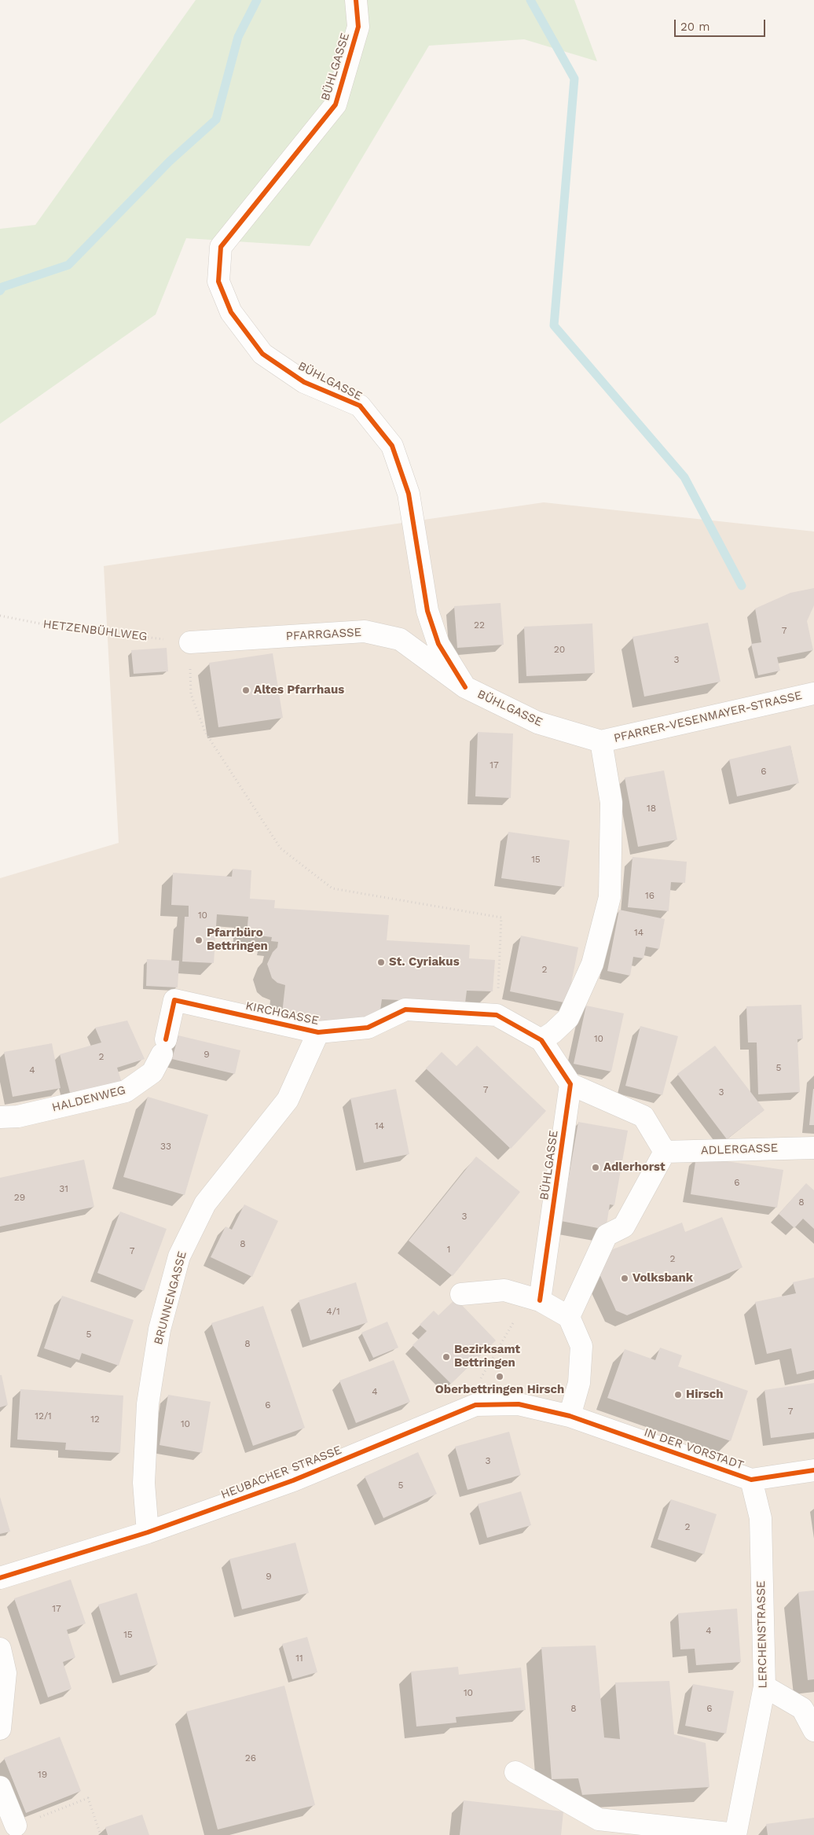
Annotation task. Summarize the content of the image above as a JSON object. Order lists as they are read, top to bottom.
{
  "streets": {
    "street": [
      "BÜHLGASSE",
      "PFARRGASSE",
      "PFARRER-VESENMAYER-STRASSE",
      "KIRCHGASSE",
      "HALDENWEG",
      "ADLERGASSE",
      "BRUNNENGASSE",
      "IN DER VORSTADT",
      "HEUBACHER STRASSE",
      "LERCHENSTRASSE"
    ],
    "path": ["HETZENBÜHLWEG"]
  },
  "crossings": [
    ["BÜHLGASSE", "PFARRGASSE"],
    ["BÜHLGASSE", "PFARRER-VESENMAYER-STRASSE"],
    ["HETZENBÜHLWEG", "PFARRGASSE"],
    ["KIRCHGASSE", "HALDENWEG"],
    ["KIRCHGASSE", "BRUNNENGASSE"],
    ["BRUNNENGASSE", "HEUBACHER STRASSE"],
    ["IN DER VORSTADT", "HEUBACHER STRASSE"],
    ["IN DER VORSTADT", "LERCHENSTRASSE"]
  ],
  "places": [
    "Altes Pfarrhaus",
    "Pfarrbüro Bettringen",
    "St. Cyriakus",
    "Adlerhorst",
    "Volksbank",
    "Bezirksamt Bettringen",
    "Oberbettringen Hirsch",
    "Hirsch"
  ],
  "house_numbers": [
    "22",
    "7",
    "20",
    "3",
    "17",
    "6",
    "18",
    "15",
    "16",
    "10",
    "14",
    "2",
    "10",
    "9",
    "2",
    "5",
    "4",
    "7",
    "3",
    "14",
    "33",
    "6",
    "31",
    "29",
    "8",
    "3",
    "8",
    "1",
    "7",
    "2",
    "4/1",
    "5",
    "8",
    "4",
    "6",
    "7",
    "12/1",
    "12",
    "10",
    "3",
    "5",
    "2",
    "9",
    "17",
    "4",
    "15",
    "11",
    "10",
    "8",
    "6",
    "26",
    "19"
  ],
  "scale_bar": "20 m"
}
